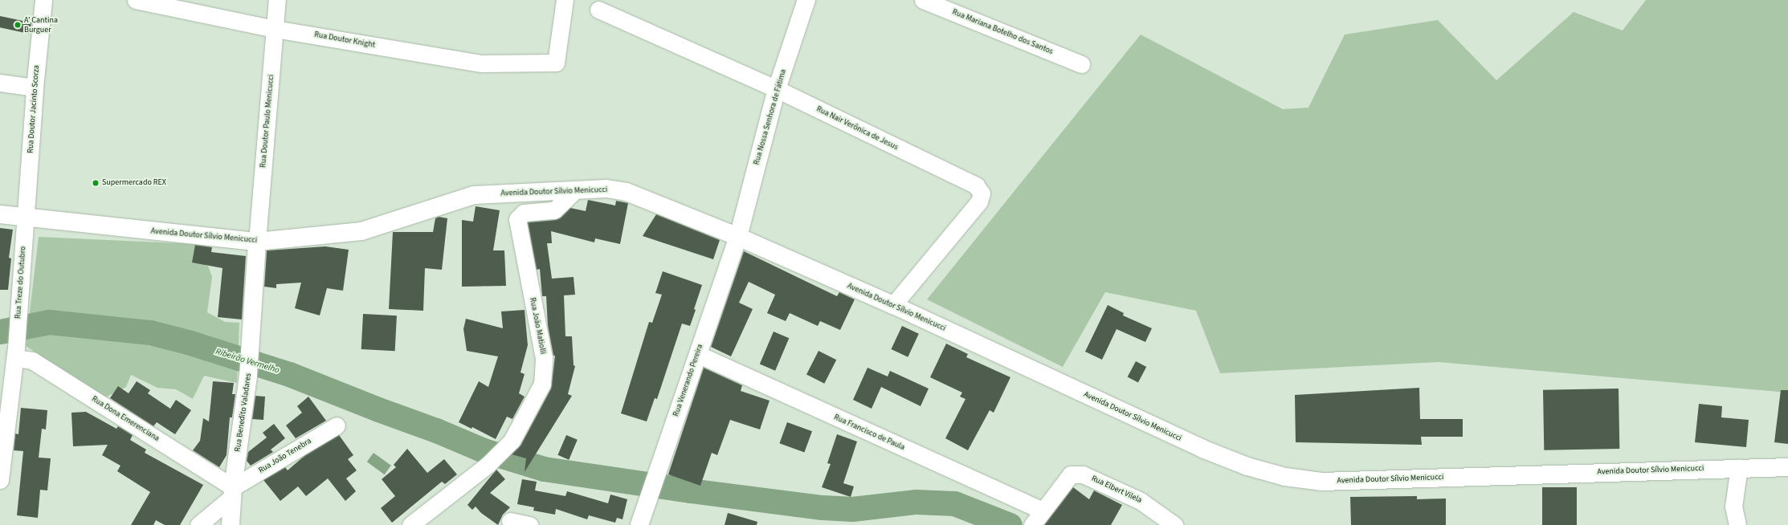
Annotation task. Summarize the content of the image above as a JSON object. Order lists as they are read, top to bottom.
{
  "streets": {
    "main road": [
      "Rua Nossa Senhora de Fátima",
      "Avenida Doutor Sílvio Menicucci",
      "Rua Venerando Pereira",
      "Rua Benedito Valadares"
    ],
    "street": [
      "Rua Mariana Botelho dos Santos",
      "Rua Doutor Knight",
      "Rua Doutor Jacinto Scorza",
      "Rua Doutor Paulo Menicucci",
      "Rua Nair Verônica de Jesus",
      "Rua Treze do Outubro",
      "Rua João Matiolli",
      "Rua Dona Emerenciana",
      "Rua Francisco de Paula",
      "Rua João Tenebra",
      "Rua Elbert Vilela"
    ]
  },
  "crossings": [
    ["Rua Doutor Knight", "Rua Doutor Paulo Menicucci"],
    ["Rua Doutor Jacinto Scorza", "Avenida Doutor Sílvio Menicucci"],
    ["Rua Doutor Jacinto Scorza", "Rua Treze do Outubro"],
    ["Rua Nossa Senhora de Fátima", "Rua Nair Verônica de Jesus"],
    ["Rua Nossa Senhora de Fátima", "Avenida Doutor Sílvio Menicucci"],
    ["Rua Nossa Senhora de Fátima", "Rua Venerando Pereira"],
    ["Rua Doutor Paulo Menicucci", "Avenida Doutor Sílvio Menicucci"],
    ["Rua Doutor Paulo Menicucci", "Rua Benedito Valadares"],
    ["Rua Nair Verônica de Jesus", "Avenida Doutor Sílvio Menicucci"],
    ["Avenida Doutor Sílvio Menicucci", "Rua Treze do Outubro"],
    ["Avenida Doutor Sílvio Menicucci", "Rua João Matiolli"],
    ["Avenida Doutor Sílvio Menicucci", "Rua Venerando Pereira"],
    ["Avenida Doutor Sílvio Menicucci", "Rua Benedito Valadares"],
    ["Rua Treze do Outubro", "Rua Dona Emerenciana"],
    ["Rua Venerando Pereira", "Rua Francisco de Paula"],
    ["Rua Benedito Valadares", "Rua Dona Emerenciana"],
    ["Rua Benedito Valadares", "Rua João Tenebra"],
    ["Rua Dona Emerenciana", "Rua João Tenebra"],
    ["Rua Francisco de Paula", "Rua Elbert Vilela"]
  ],
  "water": ["Ribeirão Vermelho"],
  "places": ["A' Cantina Burguer", "Supermercado REX"]
}
